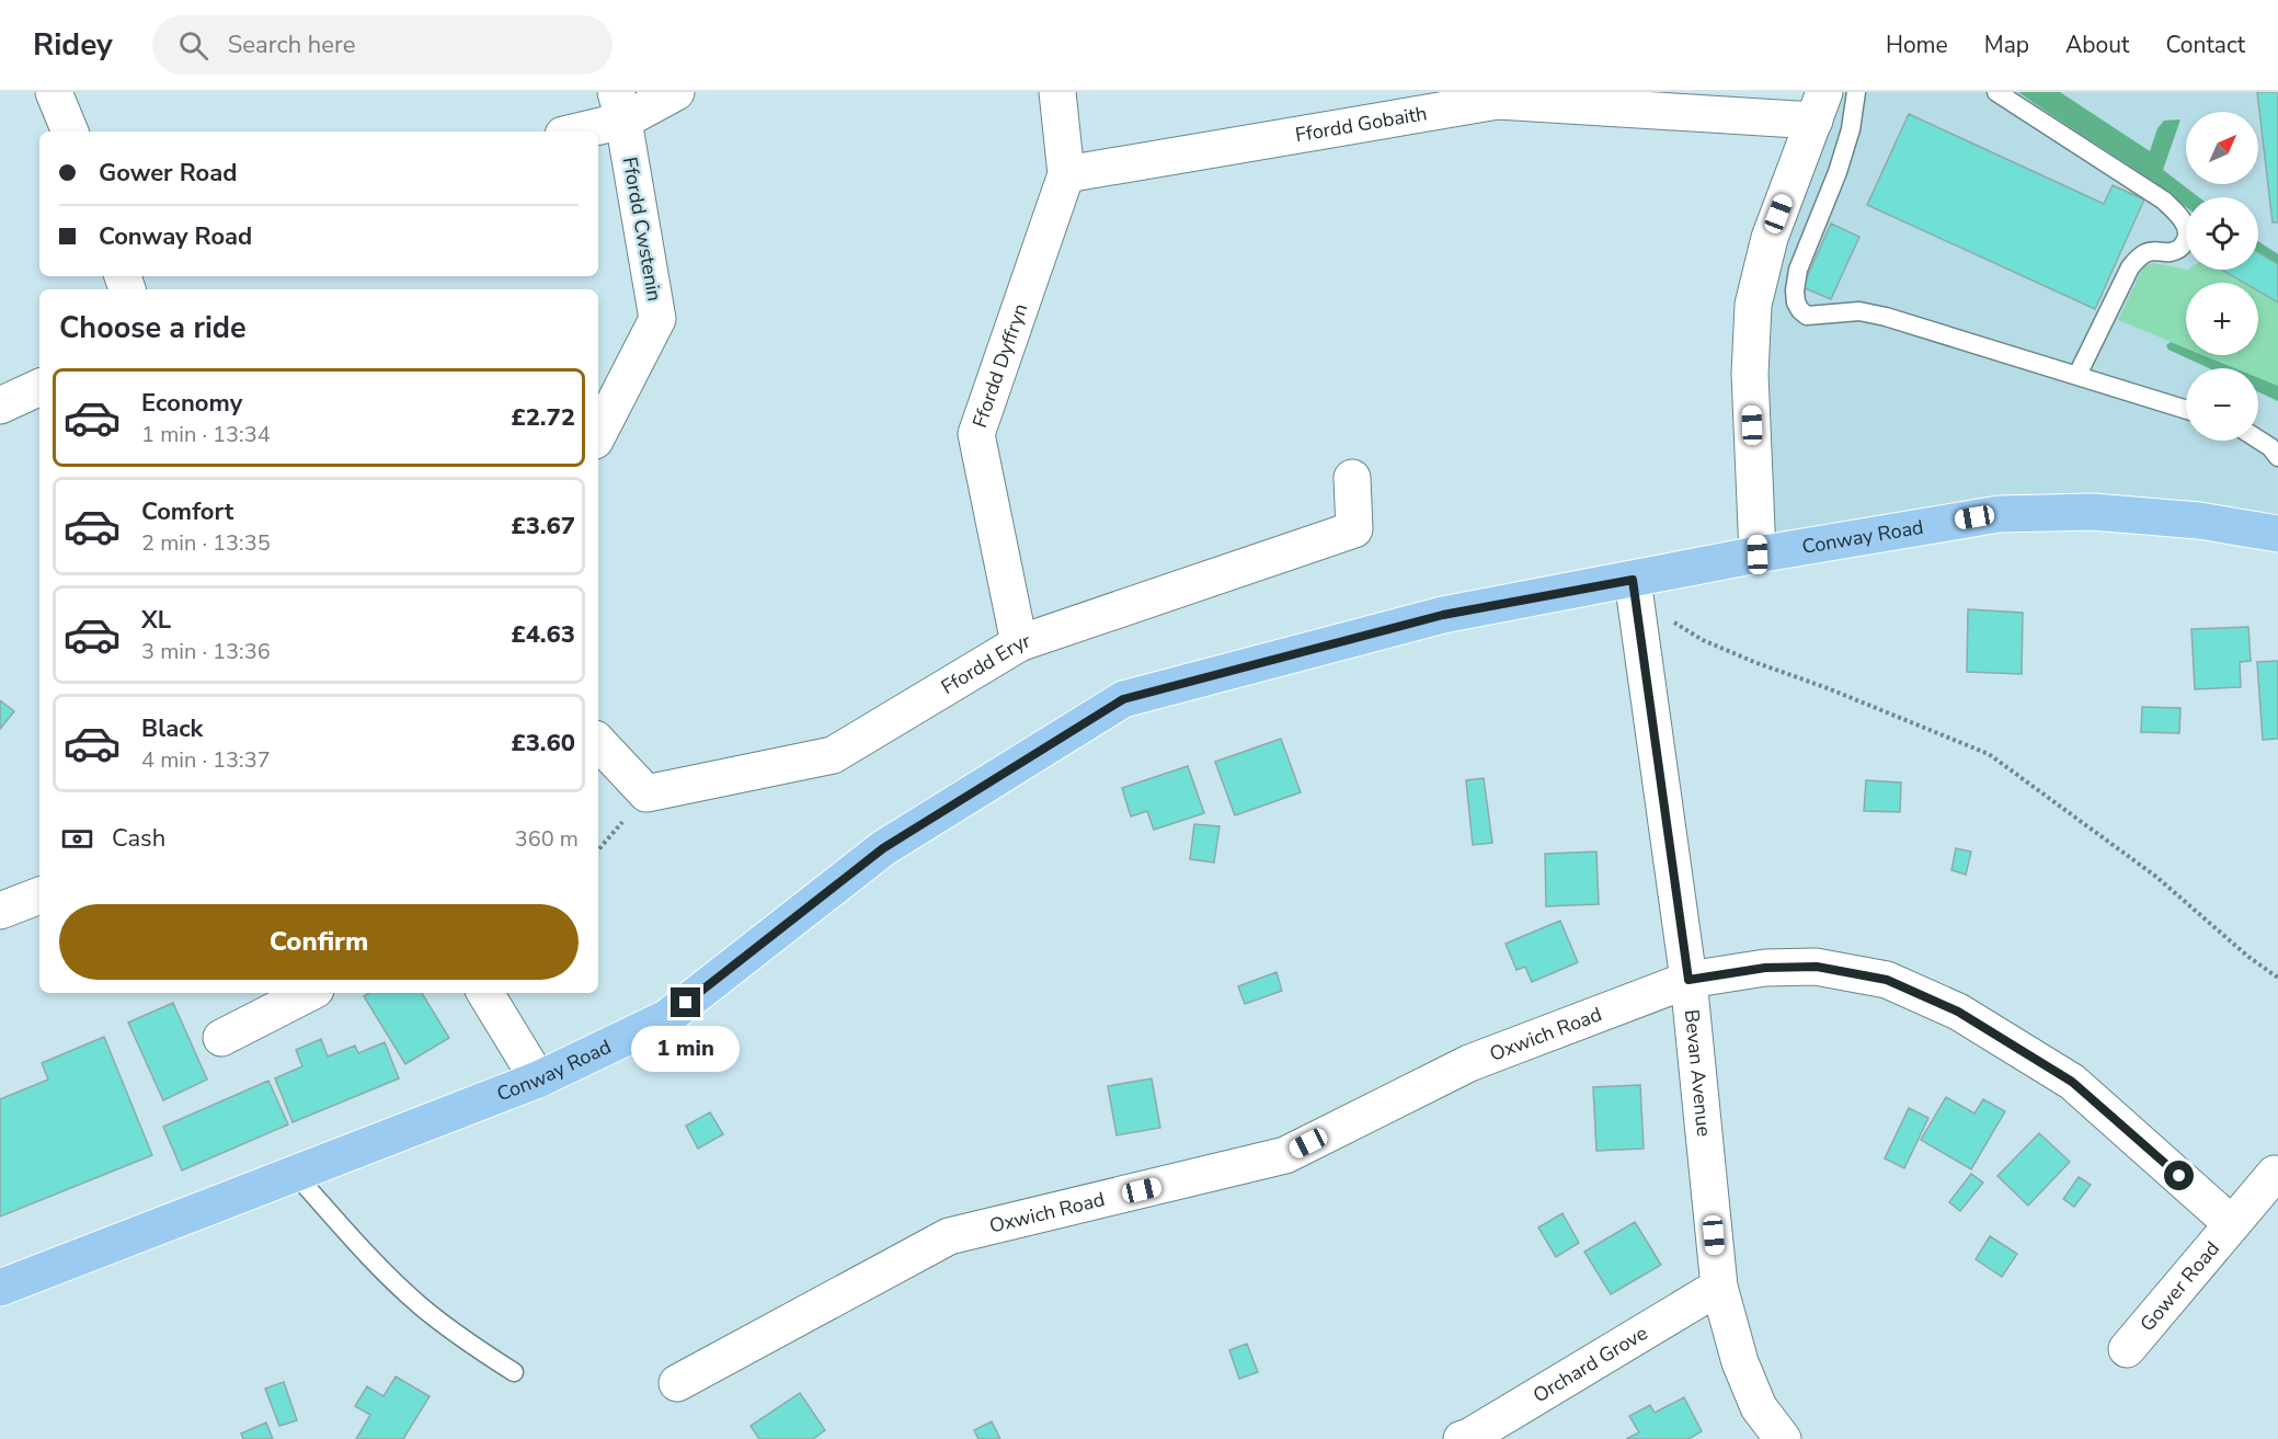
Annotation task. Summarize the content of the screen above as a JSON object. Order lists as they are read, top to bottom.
{
  "streets": {
    "main road": ["Conway Road"],
    "street": [
      "Ffordd Gobaith",
      "Ffordd Cwstenin",
      "Ffordd Dyffryn",
      "Ffordd Eryr",
      "Oxwich Road",
      "Bevan Avenue",
      "Gower Road",
      "Orchard Grove"
    ]
  },
  "crossings": [
    ["Ffordd Gobaith", "Ffordd Dyffryn"],
    ["Ffordd Dyffryn", "Ffordd Eryr"],
    ["Conway Road", "Bevan Avenue"],
    ["Oxwich Road", "Bevan Avenue"],
    ["Oxwich Road", "Gower Road"],
    ["Bevan Avenue", "Gower Road"],
    ["Bevan Avenue", "Orchard Grove"]
  ],
  "north": "top right",
  "page": {
    "header": "Ridey",
    "search": "Search here",
    "nav": [
      "Home",
      "Map",
      "About",
      "Contact"
    ],
    "map_buttons": ["+", "−"],
    "banner": ["Gower Road", "Conway Road"],
    "heading": "Choose a ride",
    "list": [
      {
        "name": "Economy",
        "note": "1 min · 13:34",
        "value": "£2.72"
      },
      {
        "name": "Comfort",
        "note": "2 min · 13:35",
        "value": "£3.67"
      },
      {
        "name": "XL",
        "note": "3 min · 13:36",
        "value": "£4.63"
      },
      {
        "name": "Black",
        "note": "4 min · 13:37",
        "value": "£3.60"
      }
    ],
    "pay": ["Cash", "360 m"],
    "buttons": "Confirm",
    "bubble": "1 min"
  }
}
